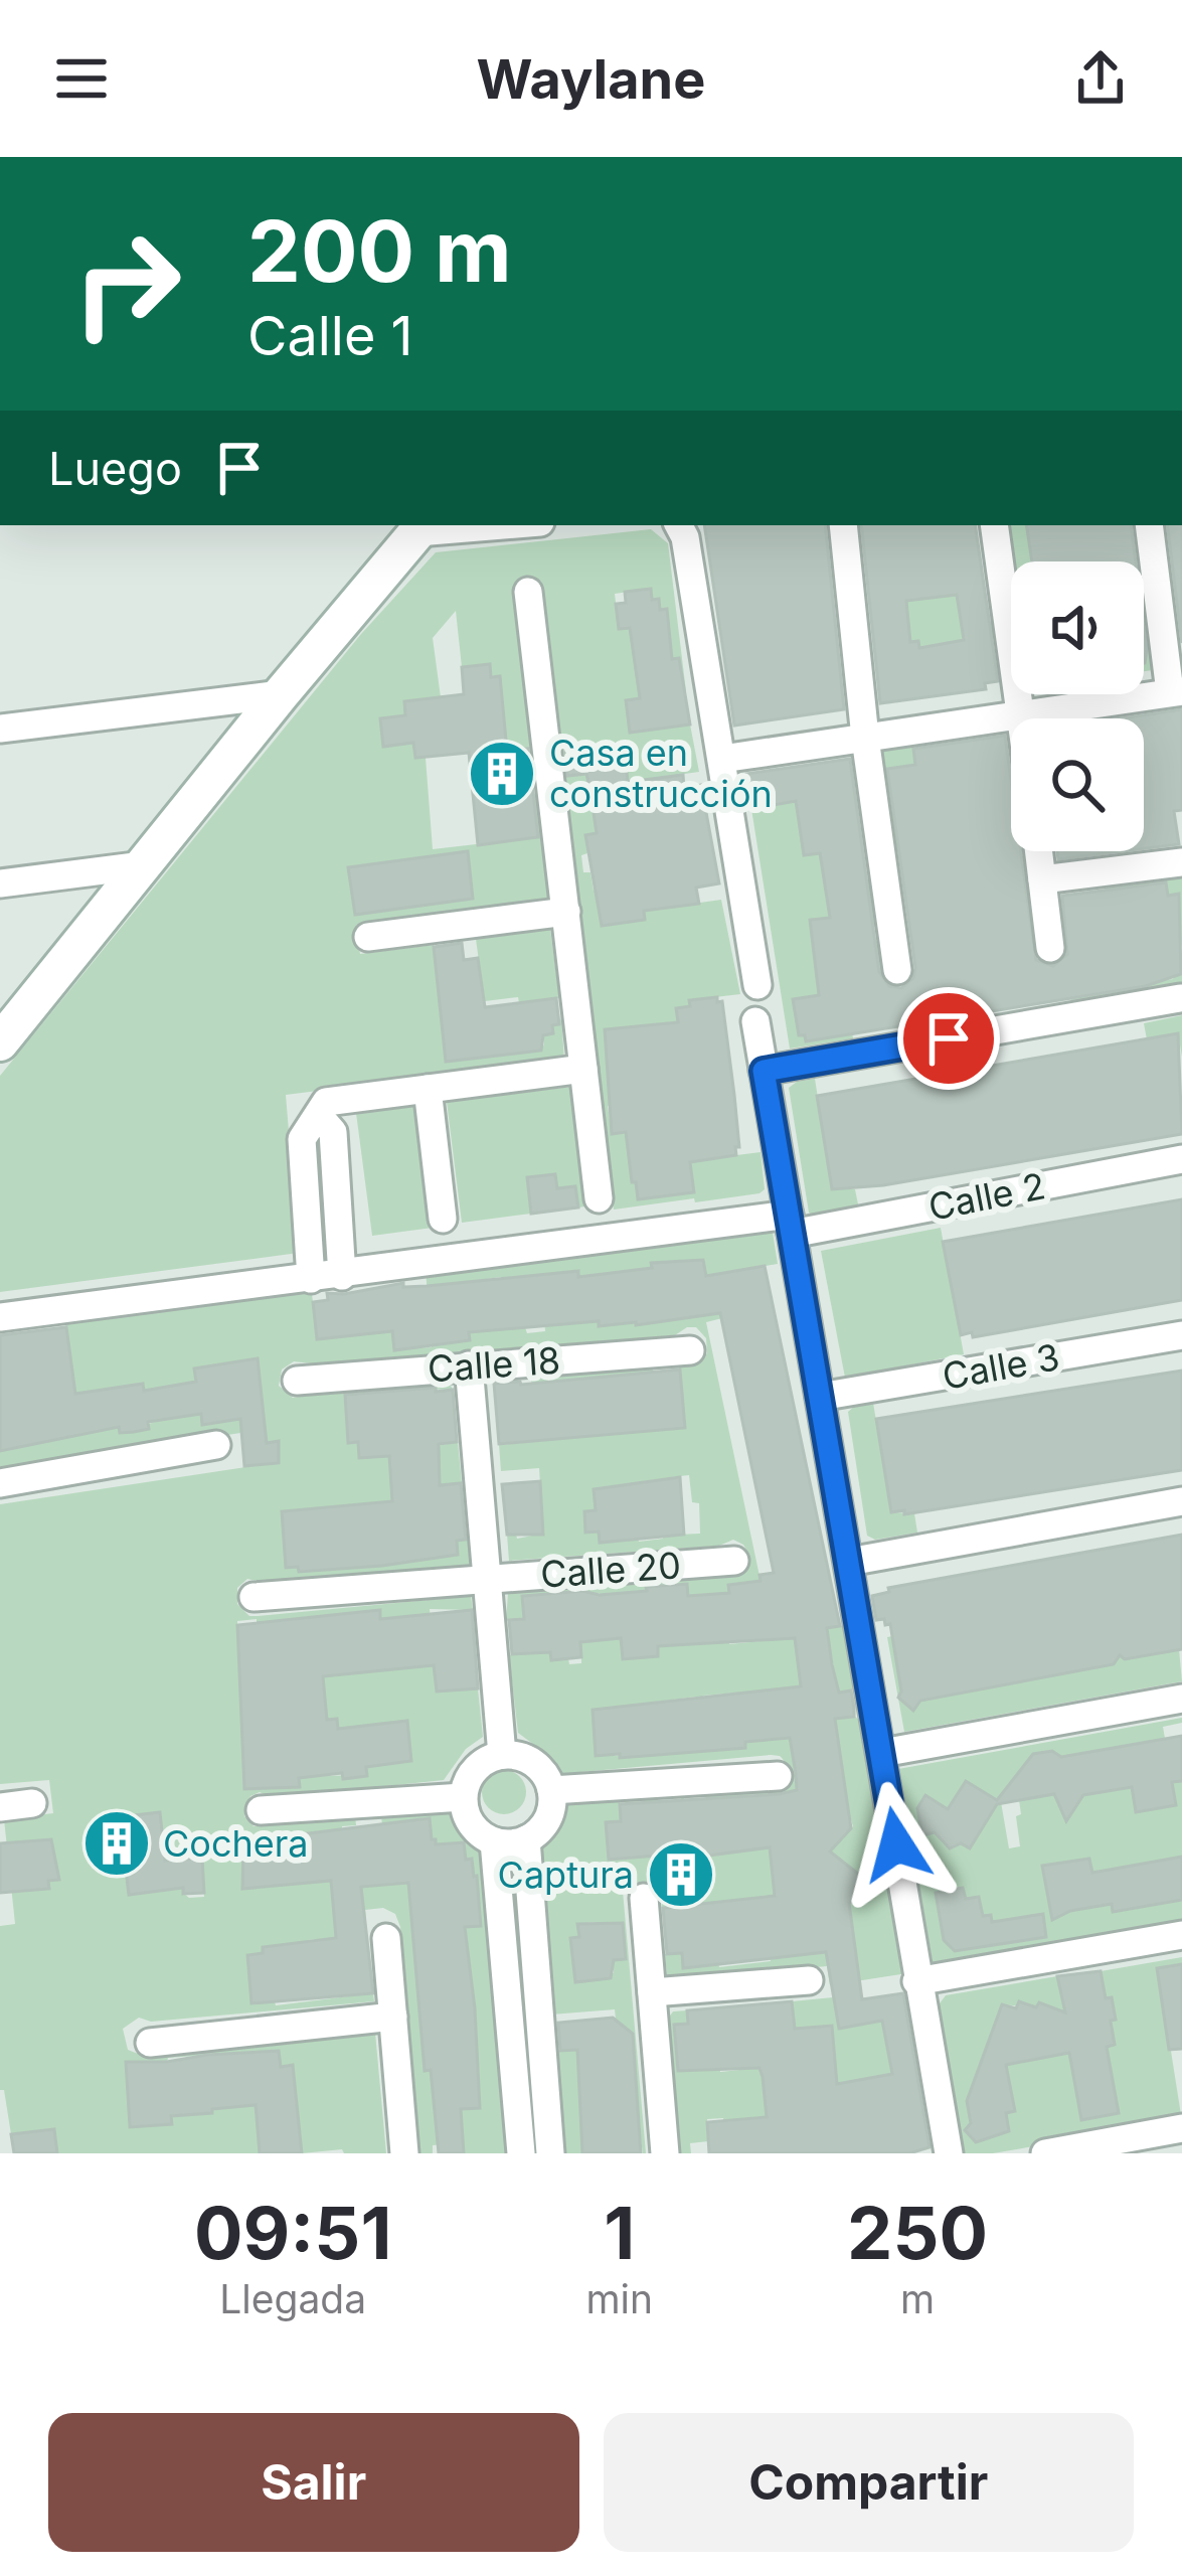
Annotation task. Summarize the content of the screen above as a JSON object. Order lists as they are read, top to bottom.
{
  "streets": {
    "street": [
      "Calle 2",
      "Calle 18",
      "Calle 3",
      "Calle 20"
    ]
  },
  "places": {
    "building": ["Casa en construcción", "Cochera", "Captura"]
  },
  "page": {
    "header": "Waylane",
    "turn": ["200 m", "Calle 1"],
    "then": "Luego",
    "eta": [
      "09:51",
      "Llegada",
      "1",
      "min",
      "250",
      "m"
    ],
    "buttons": ["Salir", "Compartir"]
  }
}
